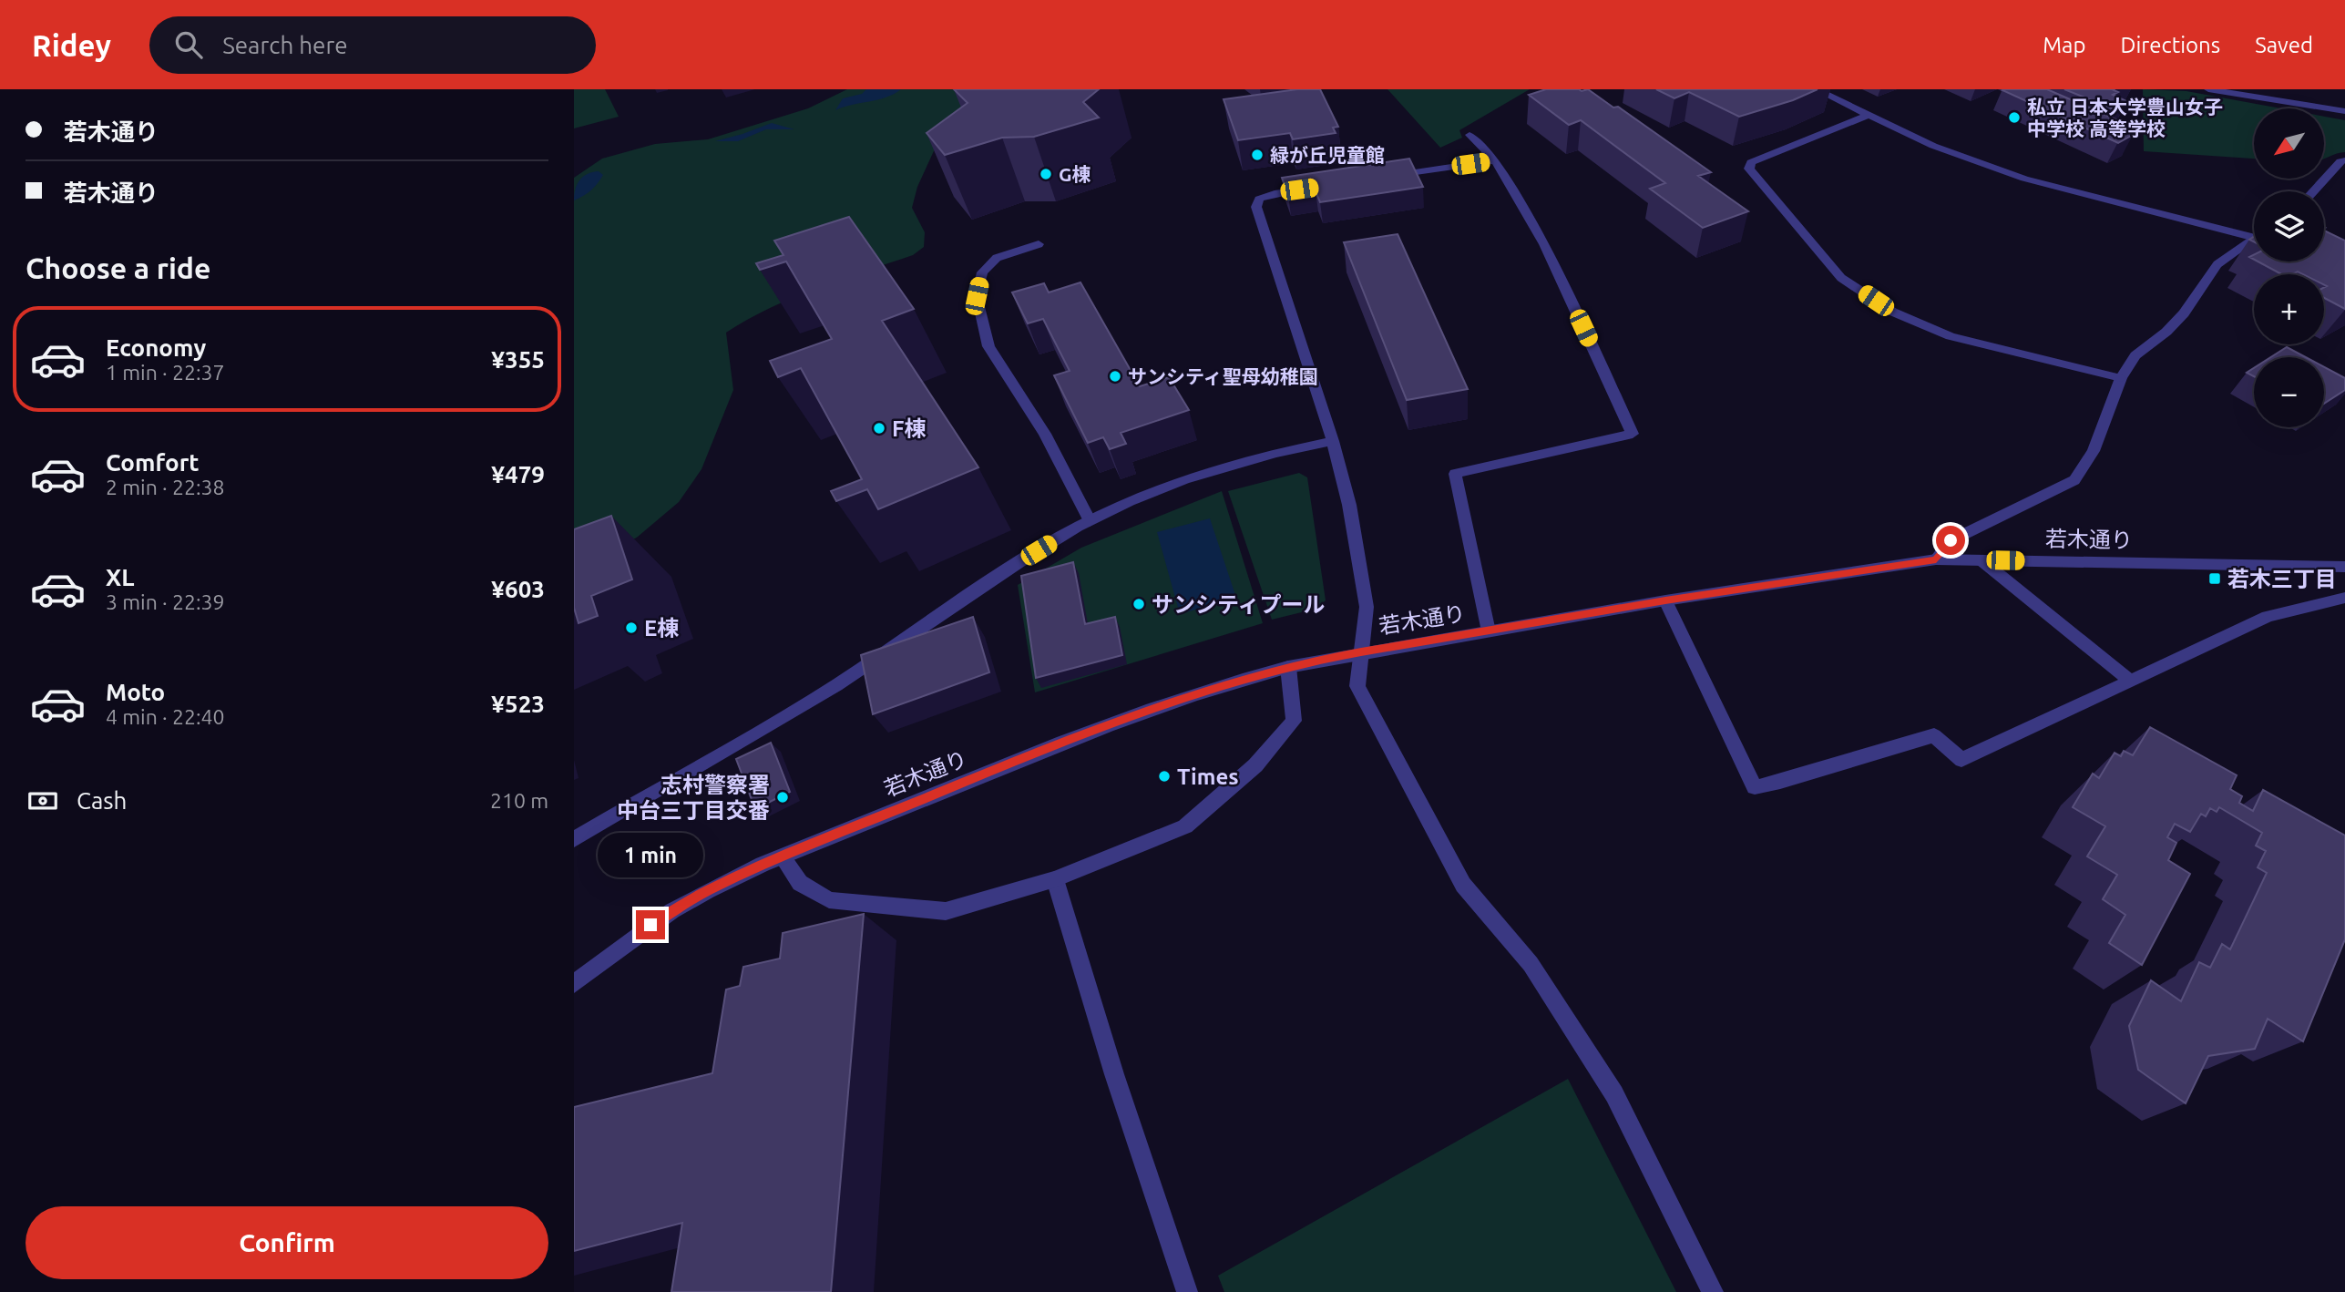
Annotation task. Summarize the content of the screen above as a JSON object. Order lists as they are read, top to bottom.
{
  "streets": {
    "street": ["若木通り"]
  },
  "places": {
    "other": [
      "私立 日本大学豊山女子 中学校 高等学校",
      "緑が丘児童館",
      "G棟",
      "サンシティ聖母幼稚園",
      "F棟",
      "サンシティプール",
      "E棟",
      "Times",
      "志村警察署 中台三丁目交番"
    ],
    "transit": ["若木三丁目"]
  },
  "north": "bottom left",
  "page": {
    "header": "Ridey",
    "search": "Search here",
    "nav": ["Map", "Directions", "Saved"],
    "banner": ["若木通り", "若木通り"],
    "map_buttons": ["+", "−"],
    "heading": "Choose a ride",
    "list": [
      {
        "name": "Economy",
        "note": "1 min · 22:37",
        "value": "¥355"
      },
      {
        "name": "Comfort",
        "note": "2 min · 22:38",
        "value": "¥479"
      },
      {
        "name": "XL",
        "note": "3 min · 22:39",
        "value": "¥603"
      },
      {
        "name": "Moto",
        "note": "4 min · 22:40",
        "value": "¥523"
      }
    ],
    "pay": ["Cash", "210 m"],
    "bubble": "1 min",
    "buttons": "Confirm"
  }
}
